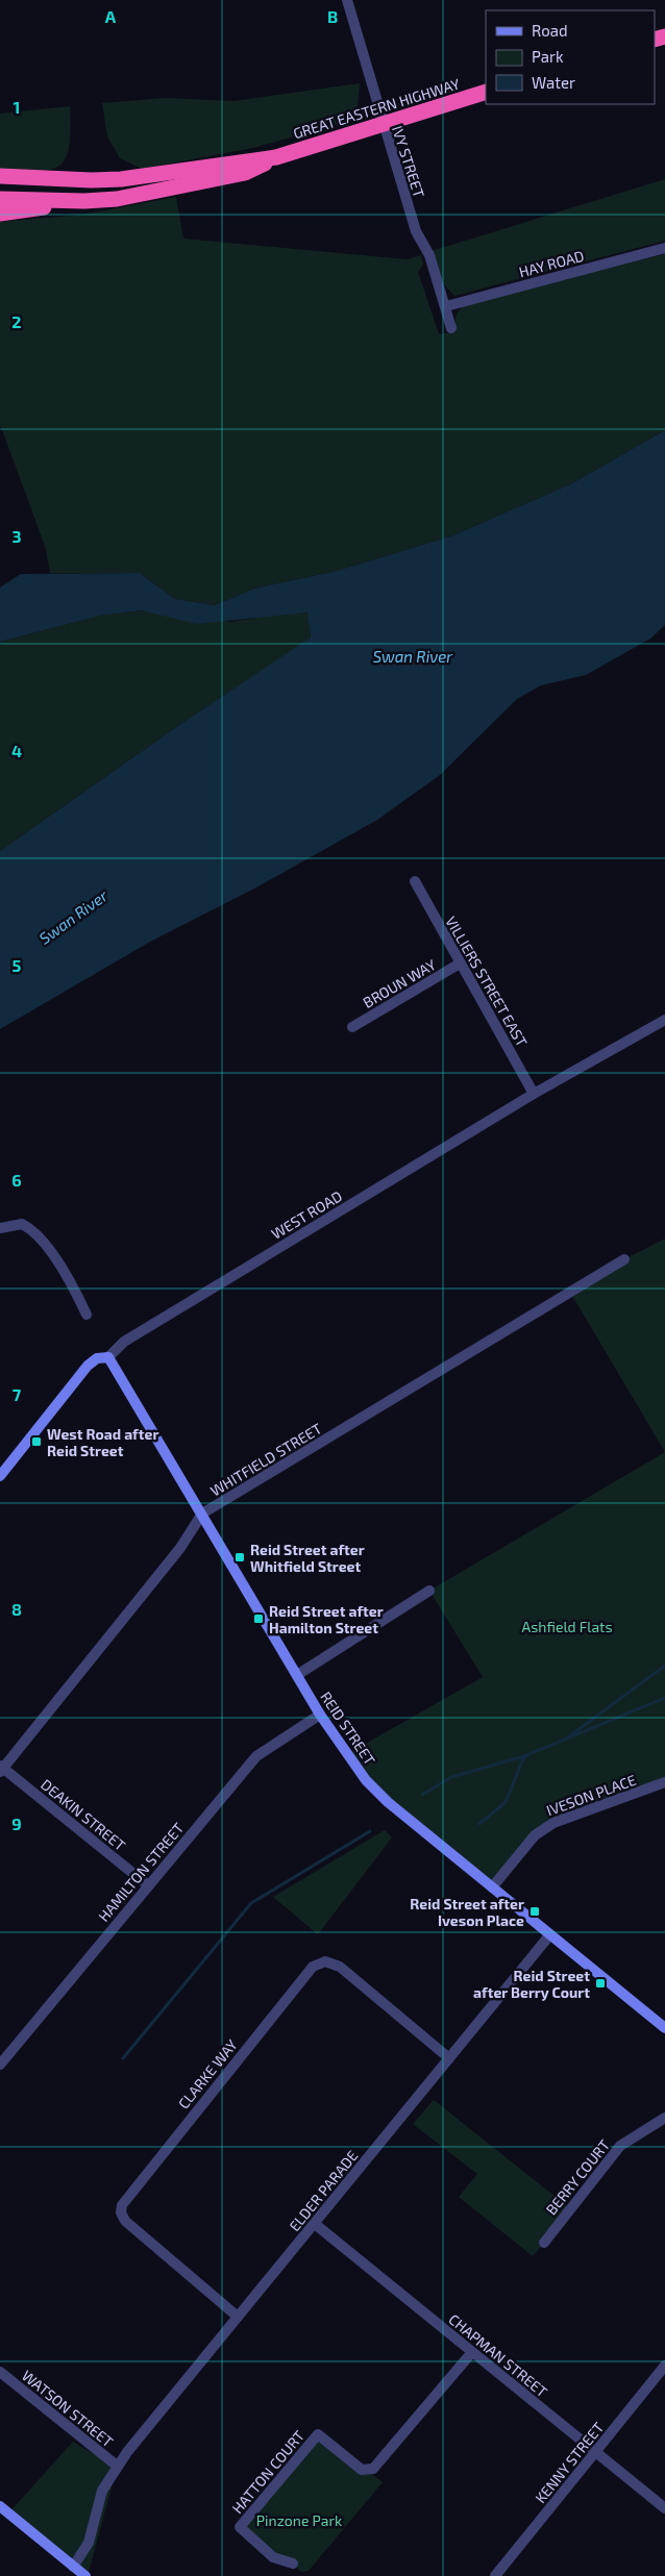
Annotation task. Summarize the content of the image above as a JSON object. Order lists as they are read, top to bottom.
{
  "streets": {
    "highway": ["GREAT EASTERN HIGHWAY"],
    "street": [
      "IVY STREET",
      "HAY ROAD",
      "VILLIERS STREET EAST",
      "BROUN WAY",
      "WEST ROAD",
      "WHITFIELD STREET",
      "REID STREET",
      "IVESON PLACE",
      "DEAKIN STREET",
      "HAMILTON STREET",
      "CLARKE WAY",
      "BERRY COURT",
      "ELDER PARADE",
      "CHAPMAN STREET",
      "WATSON STREET",
      "KENNY STREET",
      "HATTON COURT"
    ]
  },
  "crossings": [
    ["GREAT EASTERN HIGHWAY", "IVY STREET"],
    ["IVY STREET", "HAY ROAD"],
    ["VILLIERS STREET EAST", "BROUN WAY"],
    ["VILLIERS STREET EAST", "WEST ROAD"],
    ["WEST ROAD", "REID STREET"],
    ["WHITFIELD STREET", "REID STREET"],
    ["WHITFIELD STREET", "DEAKIN STREET"],
    ["REID STREET", "IVESON PLACE"],
    ["REID STREET", "HAMILTON STREET"],
    ["REID STREET", "ELDER PARADE"],
    ["DEAKIN STREET", "HAMILTON STREET"],
    ["CLARKE WAY", "ELDER PARADE"],
    ["ELDER PARADE", "CHAPMAN STREET"],
    ["ELDER PARADE", "WATSON STREET"],
    ["CHAPMAN STREET", "KENNY STREET"],
    ["CHAPMAN STREET", "HATTON COURT"]
  ],
  "water": ["Swan River"],
  "parks": ["Ashfield Flats", "Pinzone Park"],
  "places": {
    "transit": [
      "West Road after Reid Street",
      "Reid Street after Whitfield Street",
      "Reid Street after Hamilton Street",
      "Reid Street after Iveson Place",
      "Reid Street after Berry Court"
    ]
  },
  "legend": ["Road", "Park", "Water"],
  "grid": {
    "columns": ["A", "B"],
    "rows": [
      "1",
      "2",
      "3",
      "4",
      "5",
      "6",
      "7",
      "8",
      "9"
    ]
  }
}
